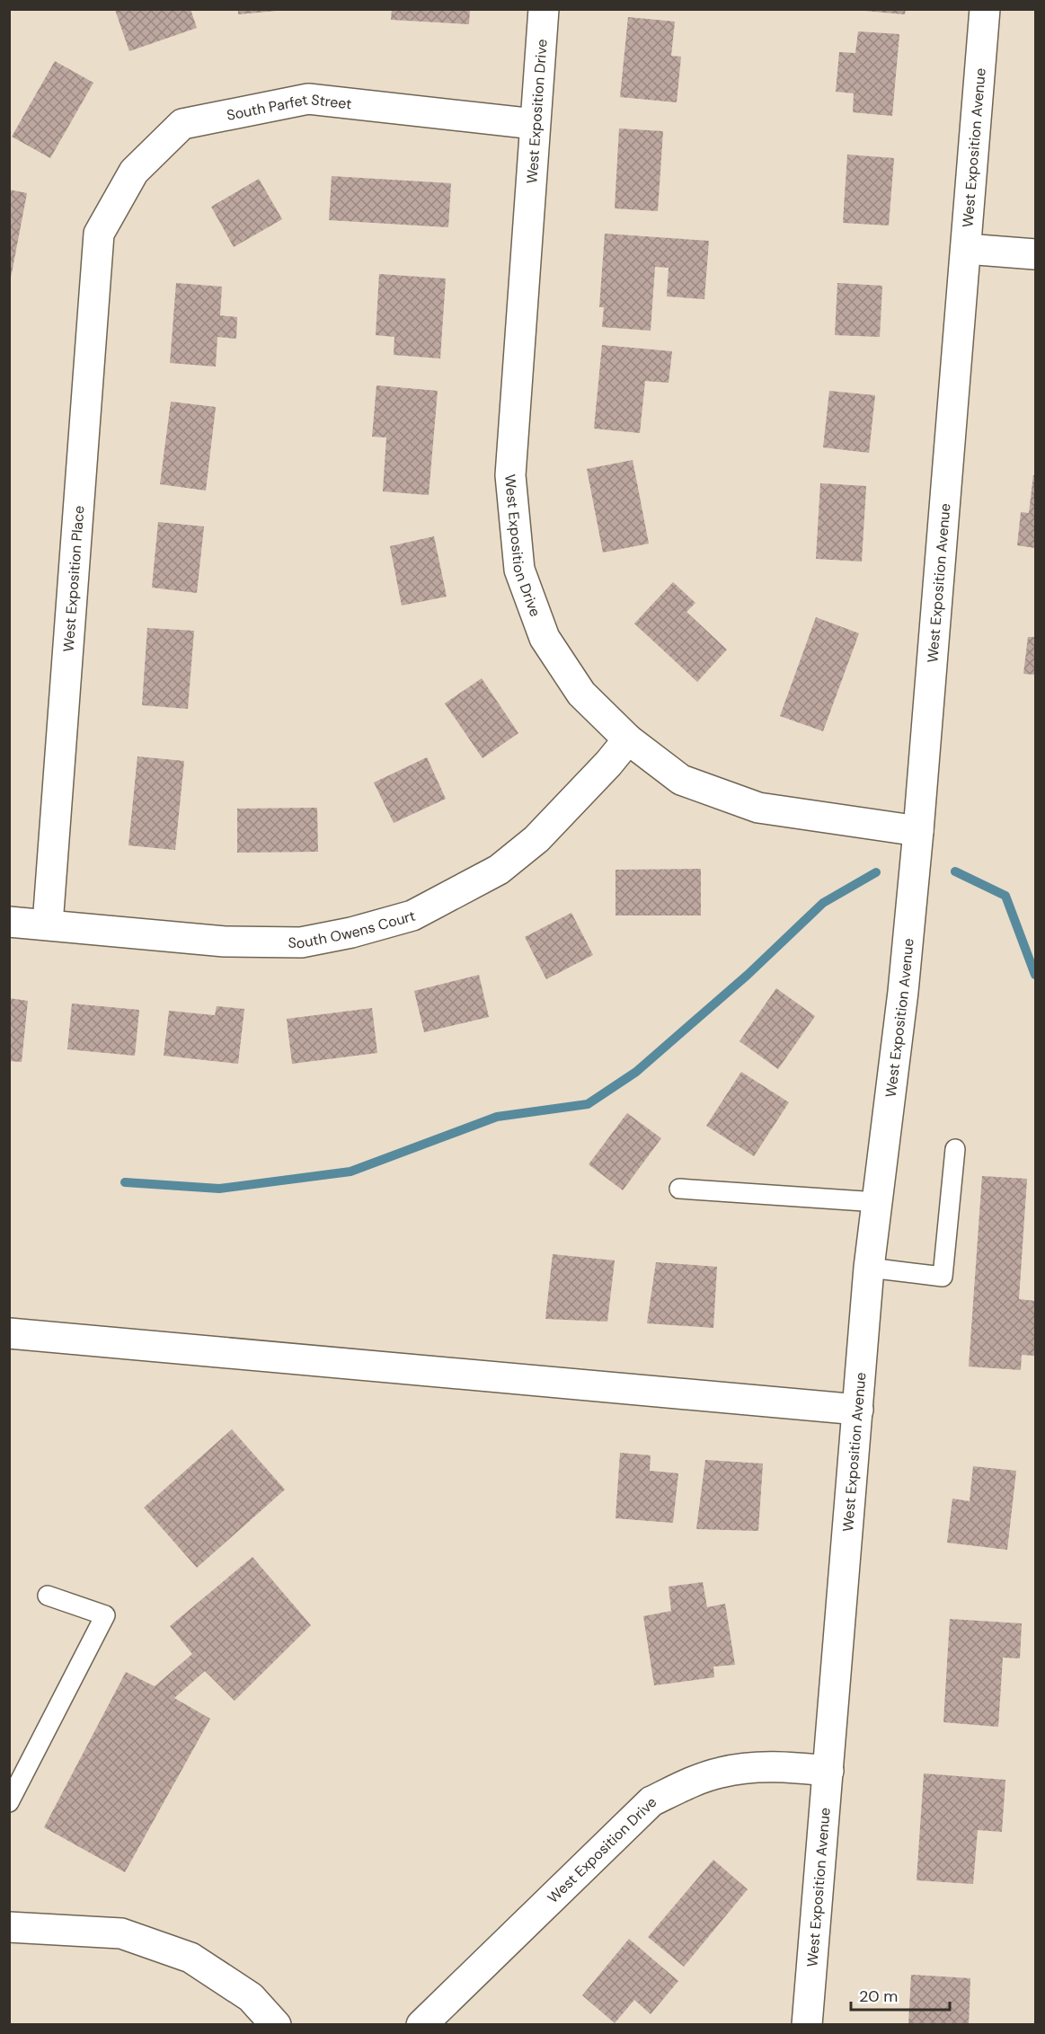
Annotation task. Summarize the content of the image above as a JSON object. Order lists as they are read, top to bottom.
{
  "streets": {
    "street": [
      "South Parfet Street",
      "West Exposition Drive",
      "West Exposition Avenue",
      "West Exposition Place",
      "South Owens Court"
    ]
  },
  "crossings": [
    ["South Parfet Street", "West Exposition Drive"],
    ["South Parfet Street", "West Exposition Place"],
    ["West Exposition Drive", "West Exposition Avenue"],
    ["West Exposition Drive", "South Owens Court"],
    ["West Exposition Place", "South Owens Court"]
  ],
  "scale_bar": "20 m"
}
